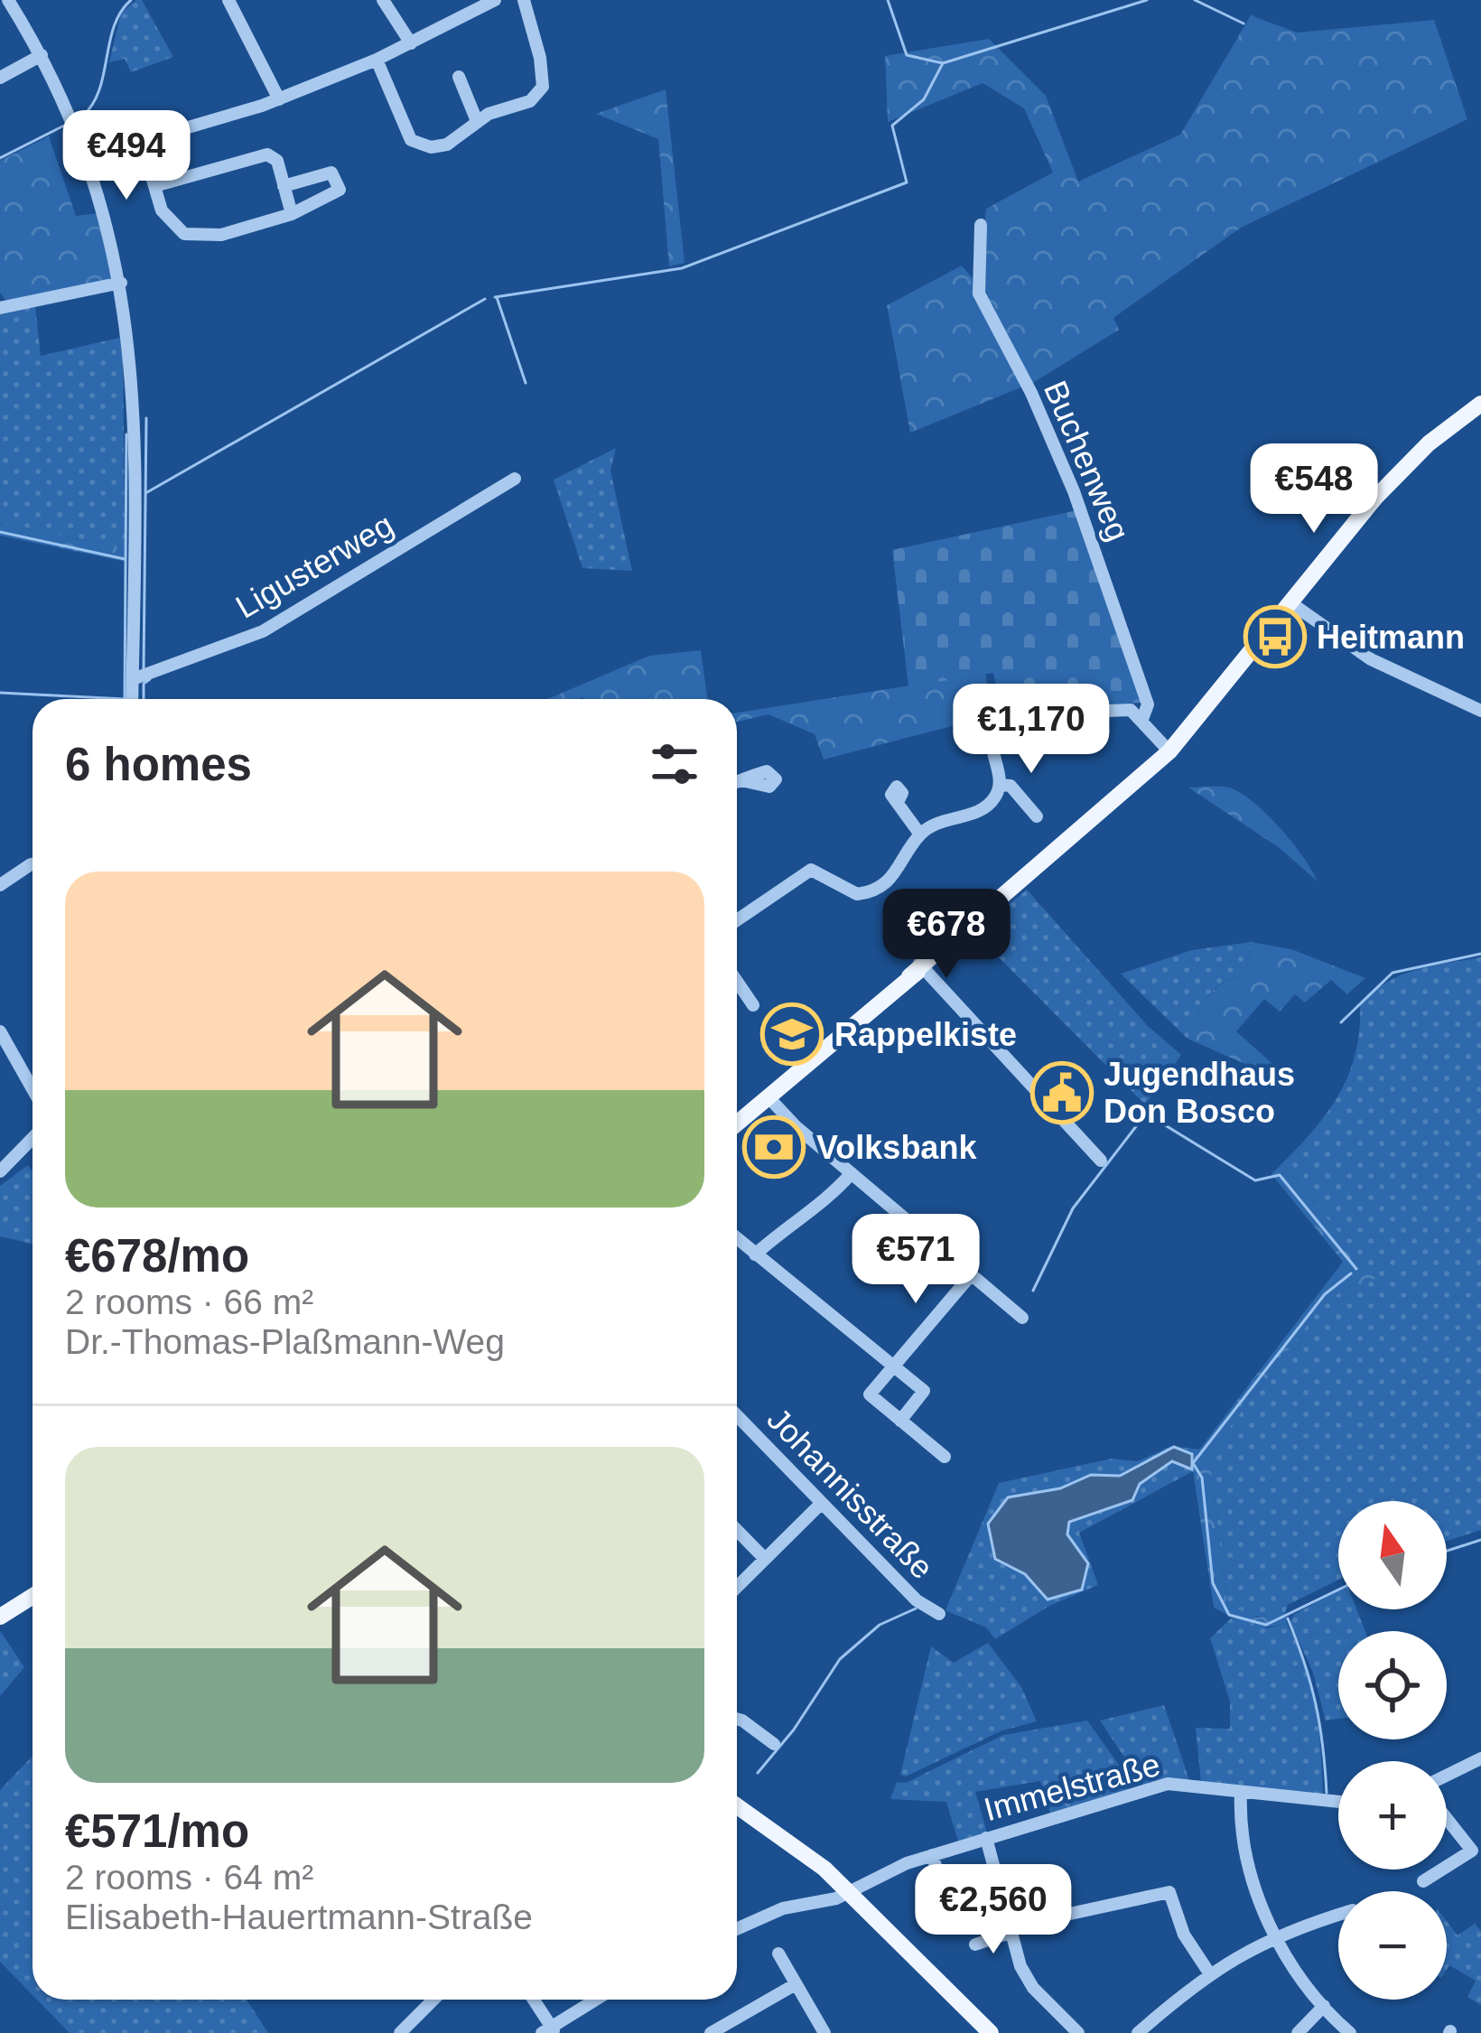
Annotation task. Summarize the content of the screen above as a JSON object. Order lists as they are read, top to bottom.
{
  "streets": {
    "street": [
      "Buchenweg",
      "Ligusterweg",
      "Johannisstraße",
      "Immelstraße"
    ]
  },
  "places": {
    "bus stop": ["Heitmann"],
    "school or university": ["Rappelkiste"],
    "public building": ["Jugendhaus Don Bosco"],
    "bank": ["Volksbank"]
  },
  "north": "top",
  "page": {
    "price": [
      "€494",
      "€548",
      "€1,170",
      "€678",
      "€571",
      "€2,560"
    ],
    "heading": "6 homes",
    "list": [
      {
        "name": "€678/mo",
        "note": "2 rooms · 66 m² · Dr.-Thomas-Plaßmann-Weg"
      },
      {
        "name": "€571/mo",
        "note": "2 rooms · 64 m² · Elisabeth-Hauertmann-Straße"
      }
    ],
    "map_buttons": ["+", "−"]
  }
}
